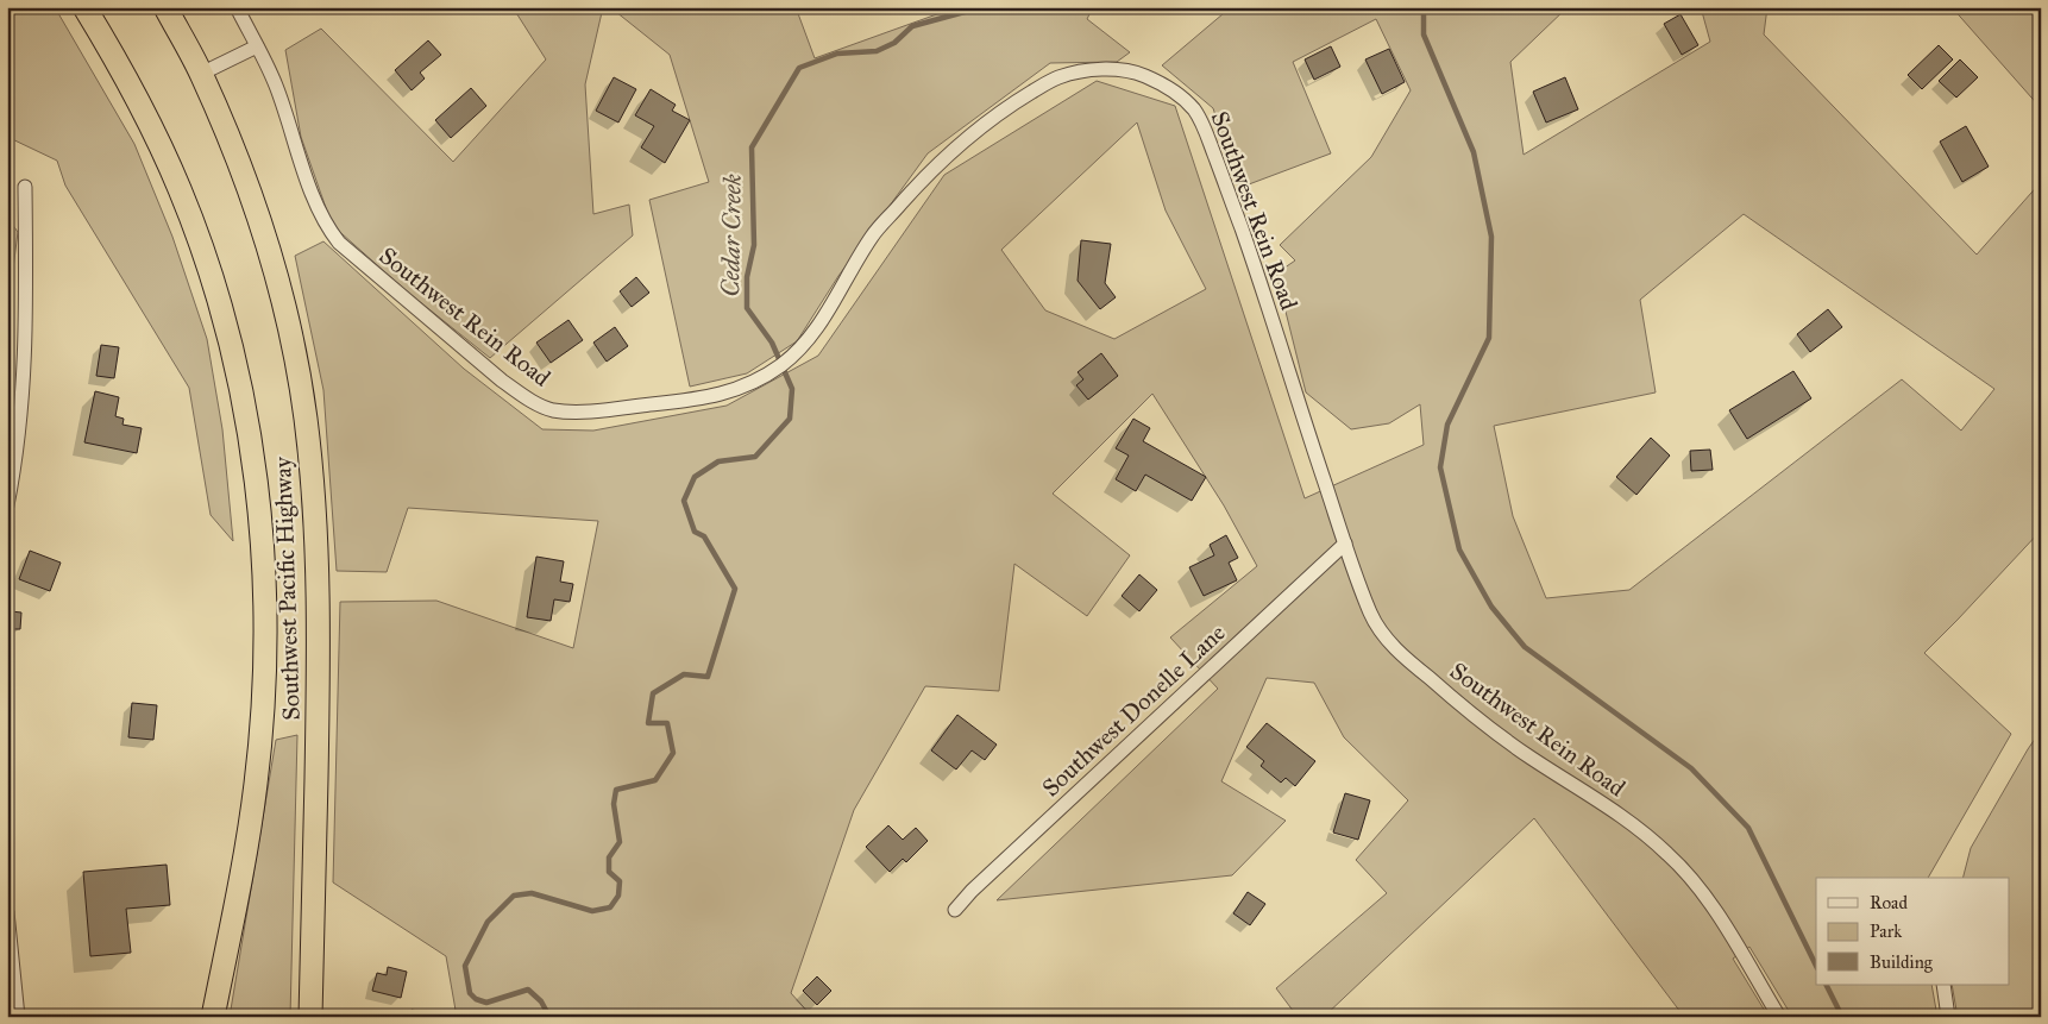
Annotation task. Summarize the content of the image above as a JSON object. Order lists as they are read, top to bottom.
{
  "streets": {
    "highway": ["Southwest Pacific Highway"],
    "street": ["Southwest Rein Road", "Southwest Donelle Lane"]
  },
  "crossings": [
    ["Southwest Rein Road", "Southwest Donelle Lane"]
  ],
  "water": ["Cedar Creek"],
  "legend": ["Road", "Park", "Building"]
}
